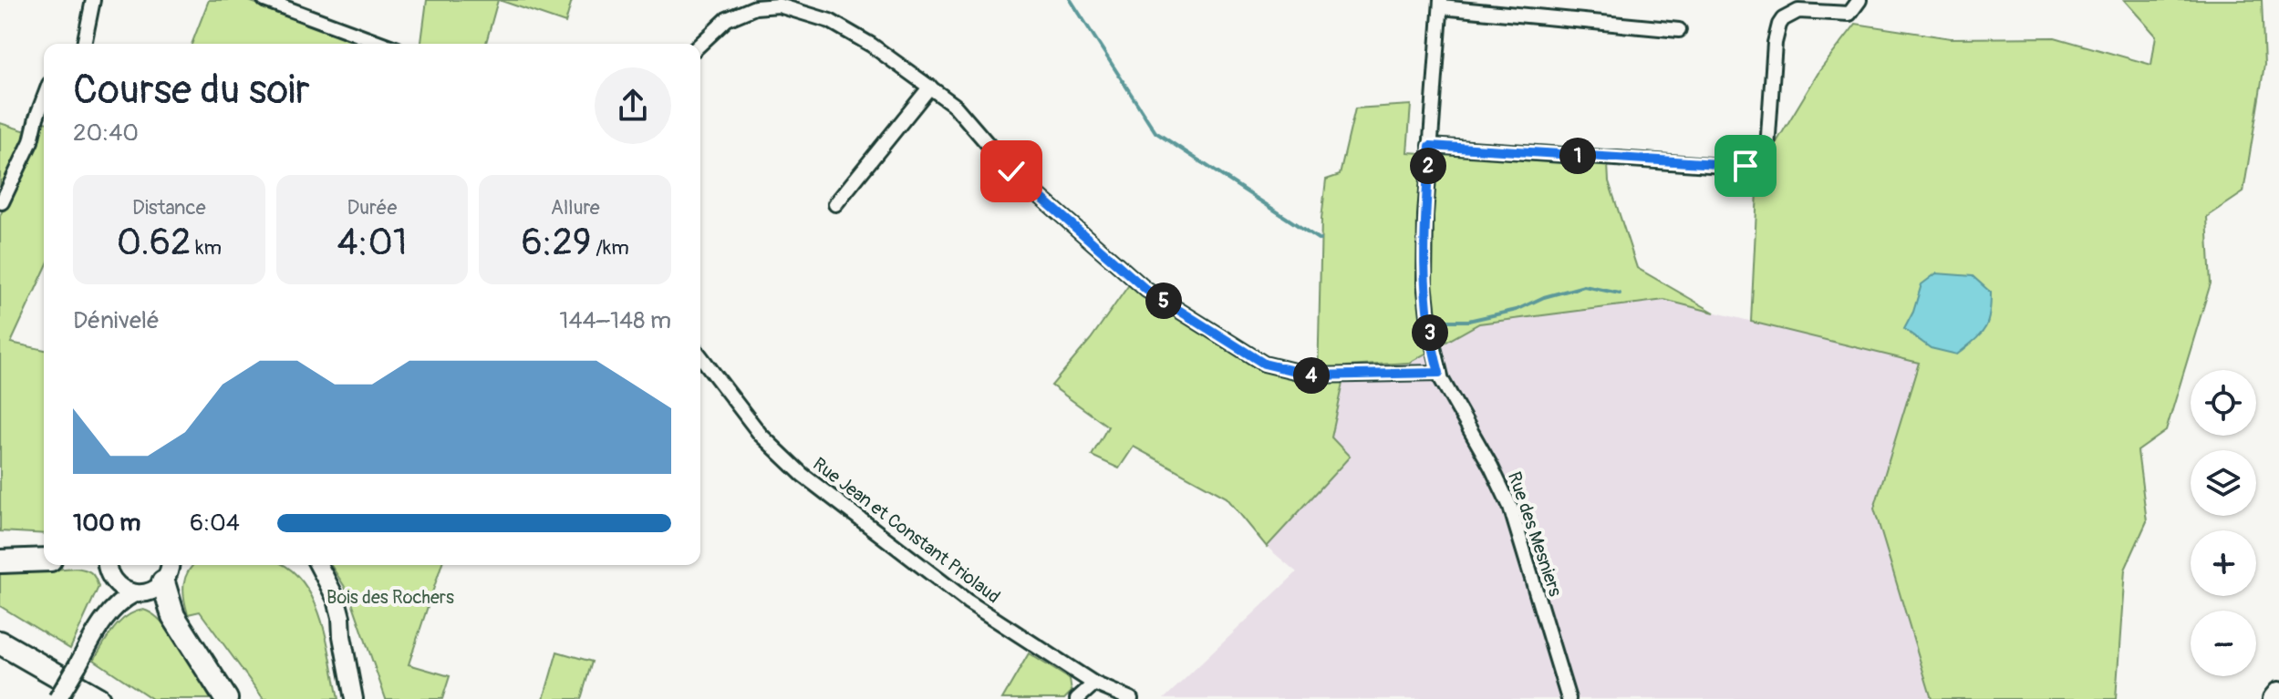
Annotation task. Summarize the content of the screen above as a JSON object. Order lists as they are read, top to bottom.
{
  "streets": {
    "street": ["Rue Jean et Constant Priolaud", "Rue des Mesniers"]
  },
  "parks": ["Bois des Rochers"],
  "page": {
    "heading": ["Course du soir", "20:40"],
    "pins": [
      "1",
      "2",
      "5",
      "3",
      "4"
    ],
    "stats": [
      ["Distance", "0.62 km"],
      ["Durée", "4:01"],
      ["Allure", "6:29 /km"]
    ],
    "chart": ["Dénivelé", "144–148 m"],
    "map_buttons": ["+", "−"],
    "list": [
      {
        "name": "100 m",
        "note": "6:04"
      }
    ]
  }
}
